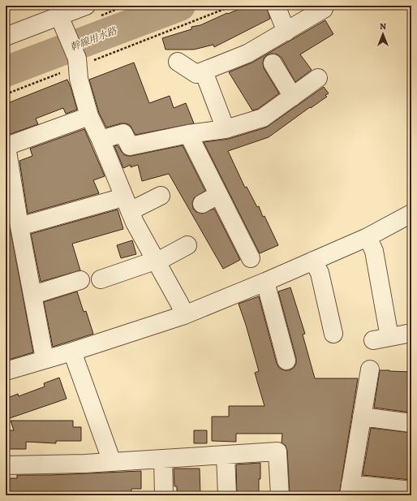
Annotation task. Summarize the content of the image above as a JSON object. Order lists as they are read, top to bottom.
{
  "water": ["幹線用水路"],
  "north": "top"
}
